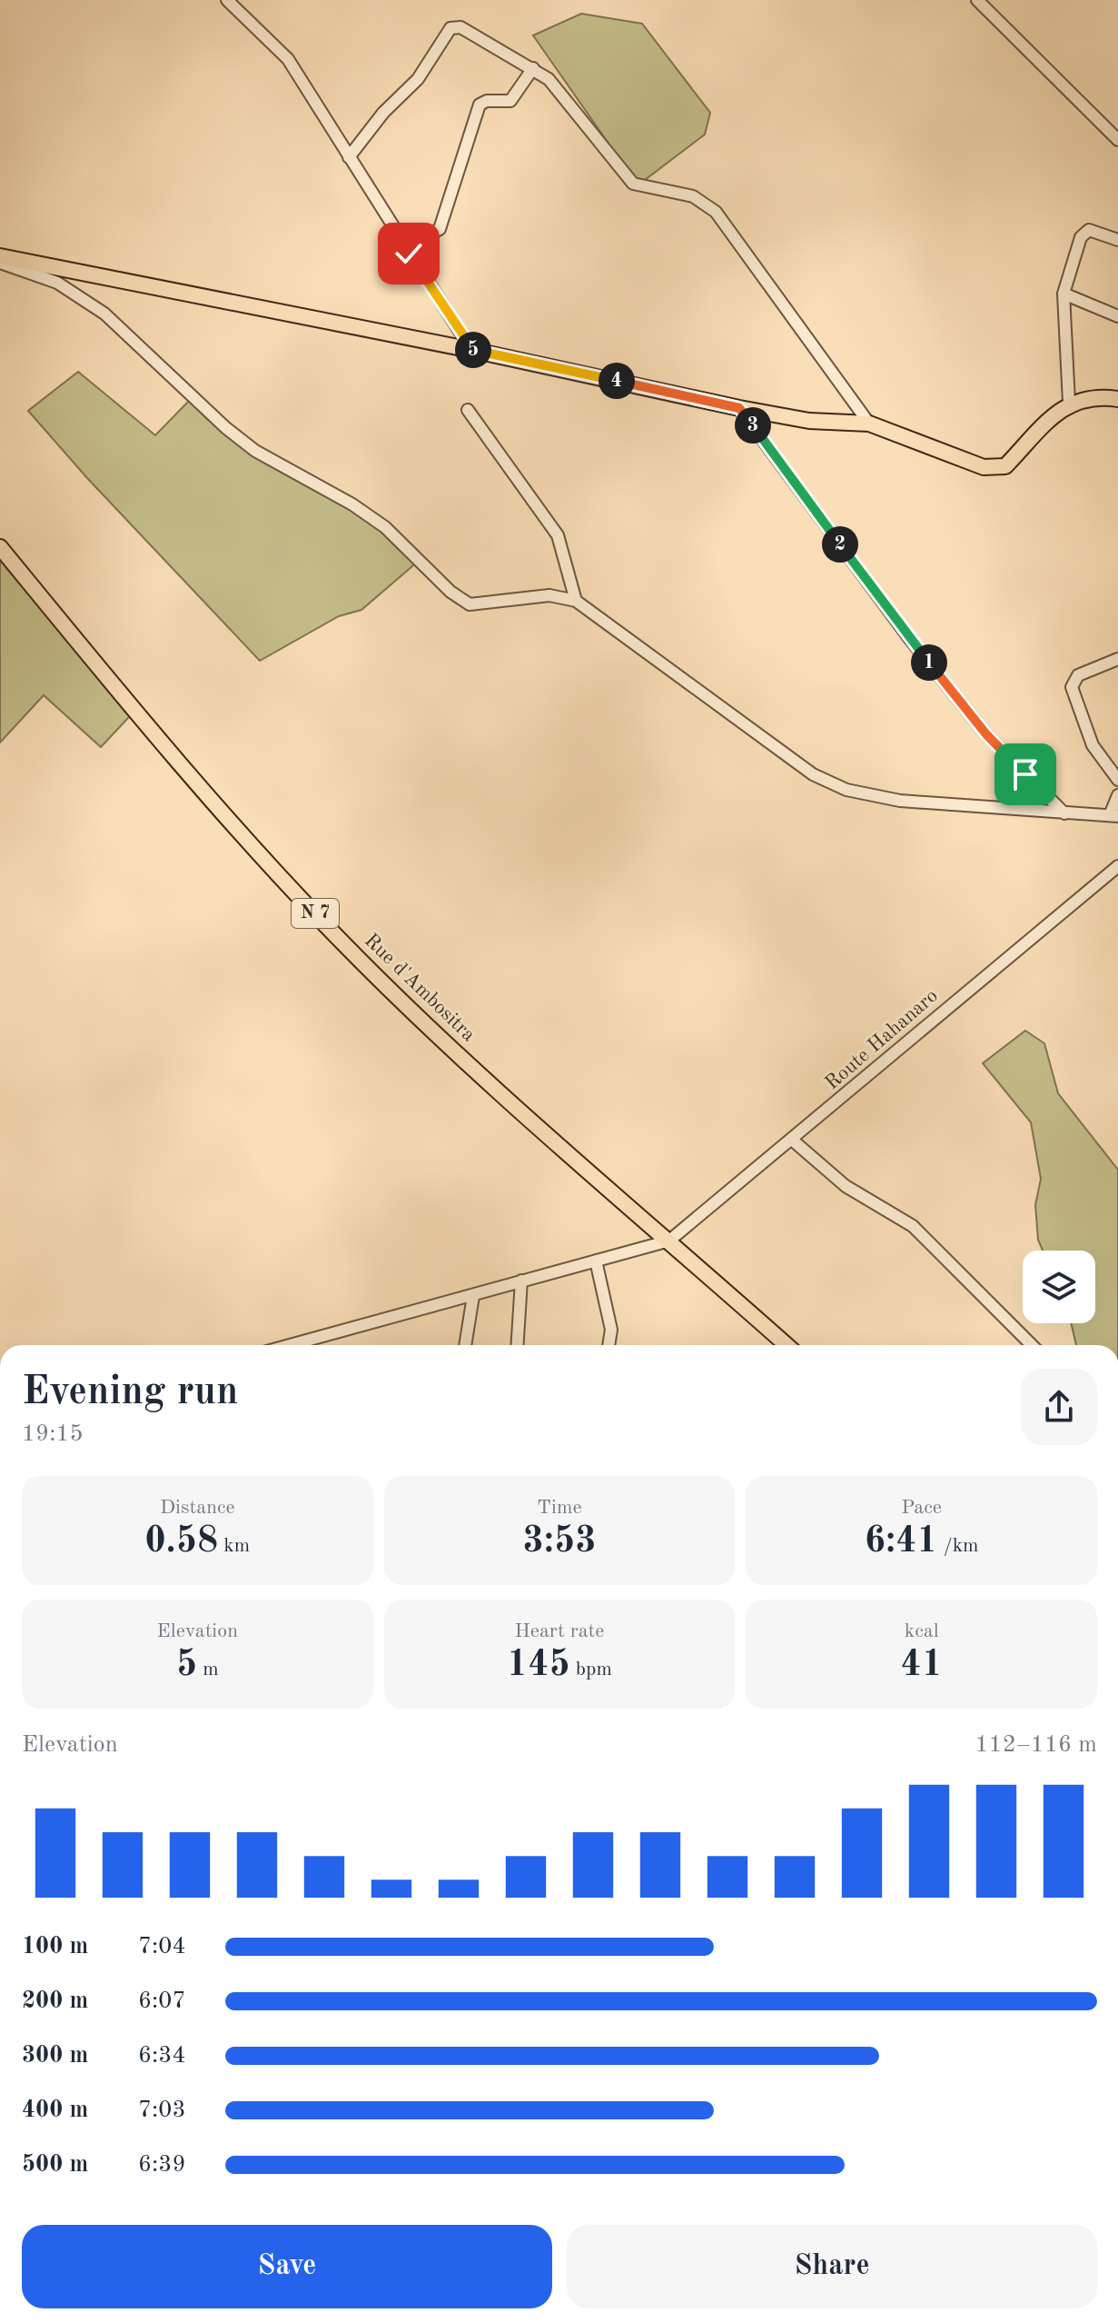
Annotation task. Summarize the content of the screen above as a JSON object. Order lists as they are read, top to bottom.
{
  "streets": {
    "main road": ["N 7", "Rue d'Ambositra"],
    "street": ["Route Hahanaro"]
  },
  "crossings": [
    ["Rue d'Ambositra", "Route Hahanaro"]
  ],
  "page": {
    "pins": [
      "5",
      "4",
      "3",
      "2",
      "1"
    ],
    "heading": ["Evening run", "19:15"],
    "stats": [
      ["Distance", "0.58 km"],
      ["Time", "3:53"],
      ["Pace", "6:41 /km"],
      ["Elevation", "5 m"],
      ["Heart rate", "145 bpm"],
      ["kcal", "41"]
    ],
    "chart": ["Elevation", "112–116 m"],
    "list": [
      {
        "name": "100 m",
        "note": "7:04"
      },
      {
        "name": "200 m",
        "note": "6:07"
      },
      {
        "name": "300 m",
        "note": "6:34"
      },
      {
        "name": "400 m",
        "note": "7:03"
      },
      {
        "name": "500 m",
        "note": "6:39"
      }
    ],
    "buttons": ["Save", "Share"]
  }
}
